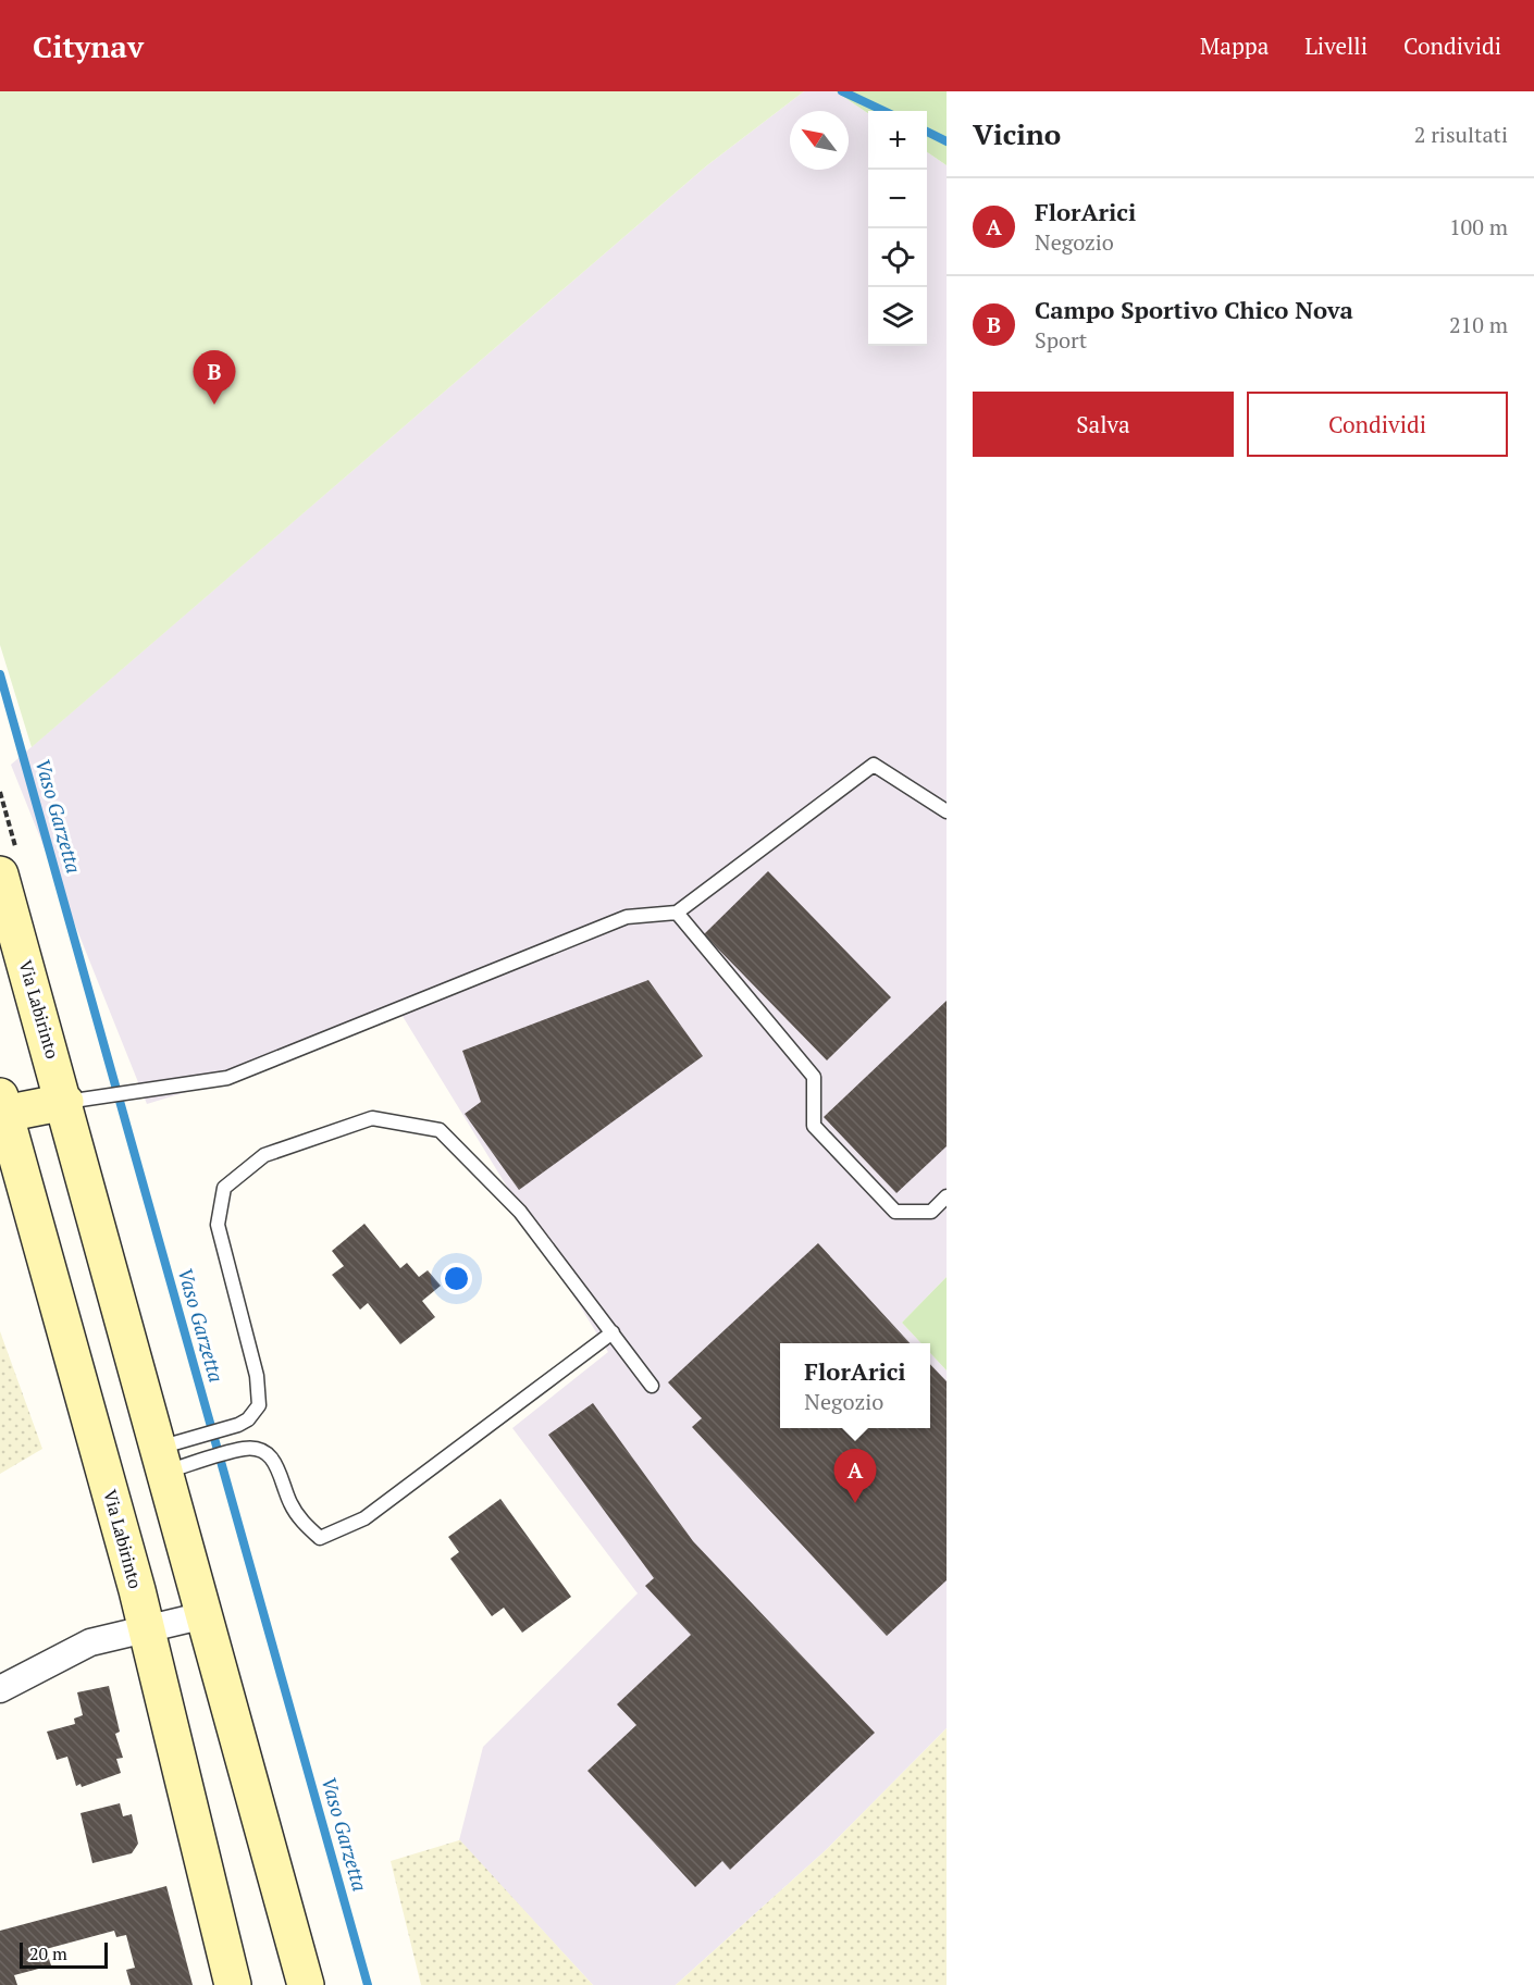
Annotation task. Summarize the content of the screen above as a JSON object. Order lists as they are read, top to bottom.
{
  "streets": {
    "street": ["Via Labirinto"]
  },
  "water": ["Vaso Garzetta"],
  "scale_bar": "20 m",
  "north": "top left",
  "page": {
    "header": "Citynav",
    "nav": ["Mappa", "Livelli", "Condividi"],
    "heading": ["Vicino", "2 risultati"],
    "map_buttons": ["+", "−"],
    "list": [
      {
        "mark": "A",
        "name": "FlorArici",
        "note": "Negozio",
        "value": "100 m"
      },
      {
        "mark": "B",
        "name": "Campo Sportivo Chico Nova",
        "note": "Sport",
        "value": "210 m"
      }
    ],
    "pins": ["B", "A"],
    "buttons": ["Salva", "Condividi"],
    "popup": ["FlorArici", "Negozio"],
    "scale": "20 m"
  }
}
